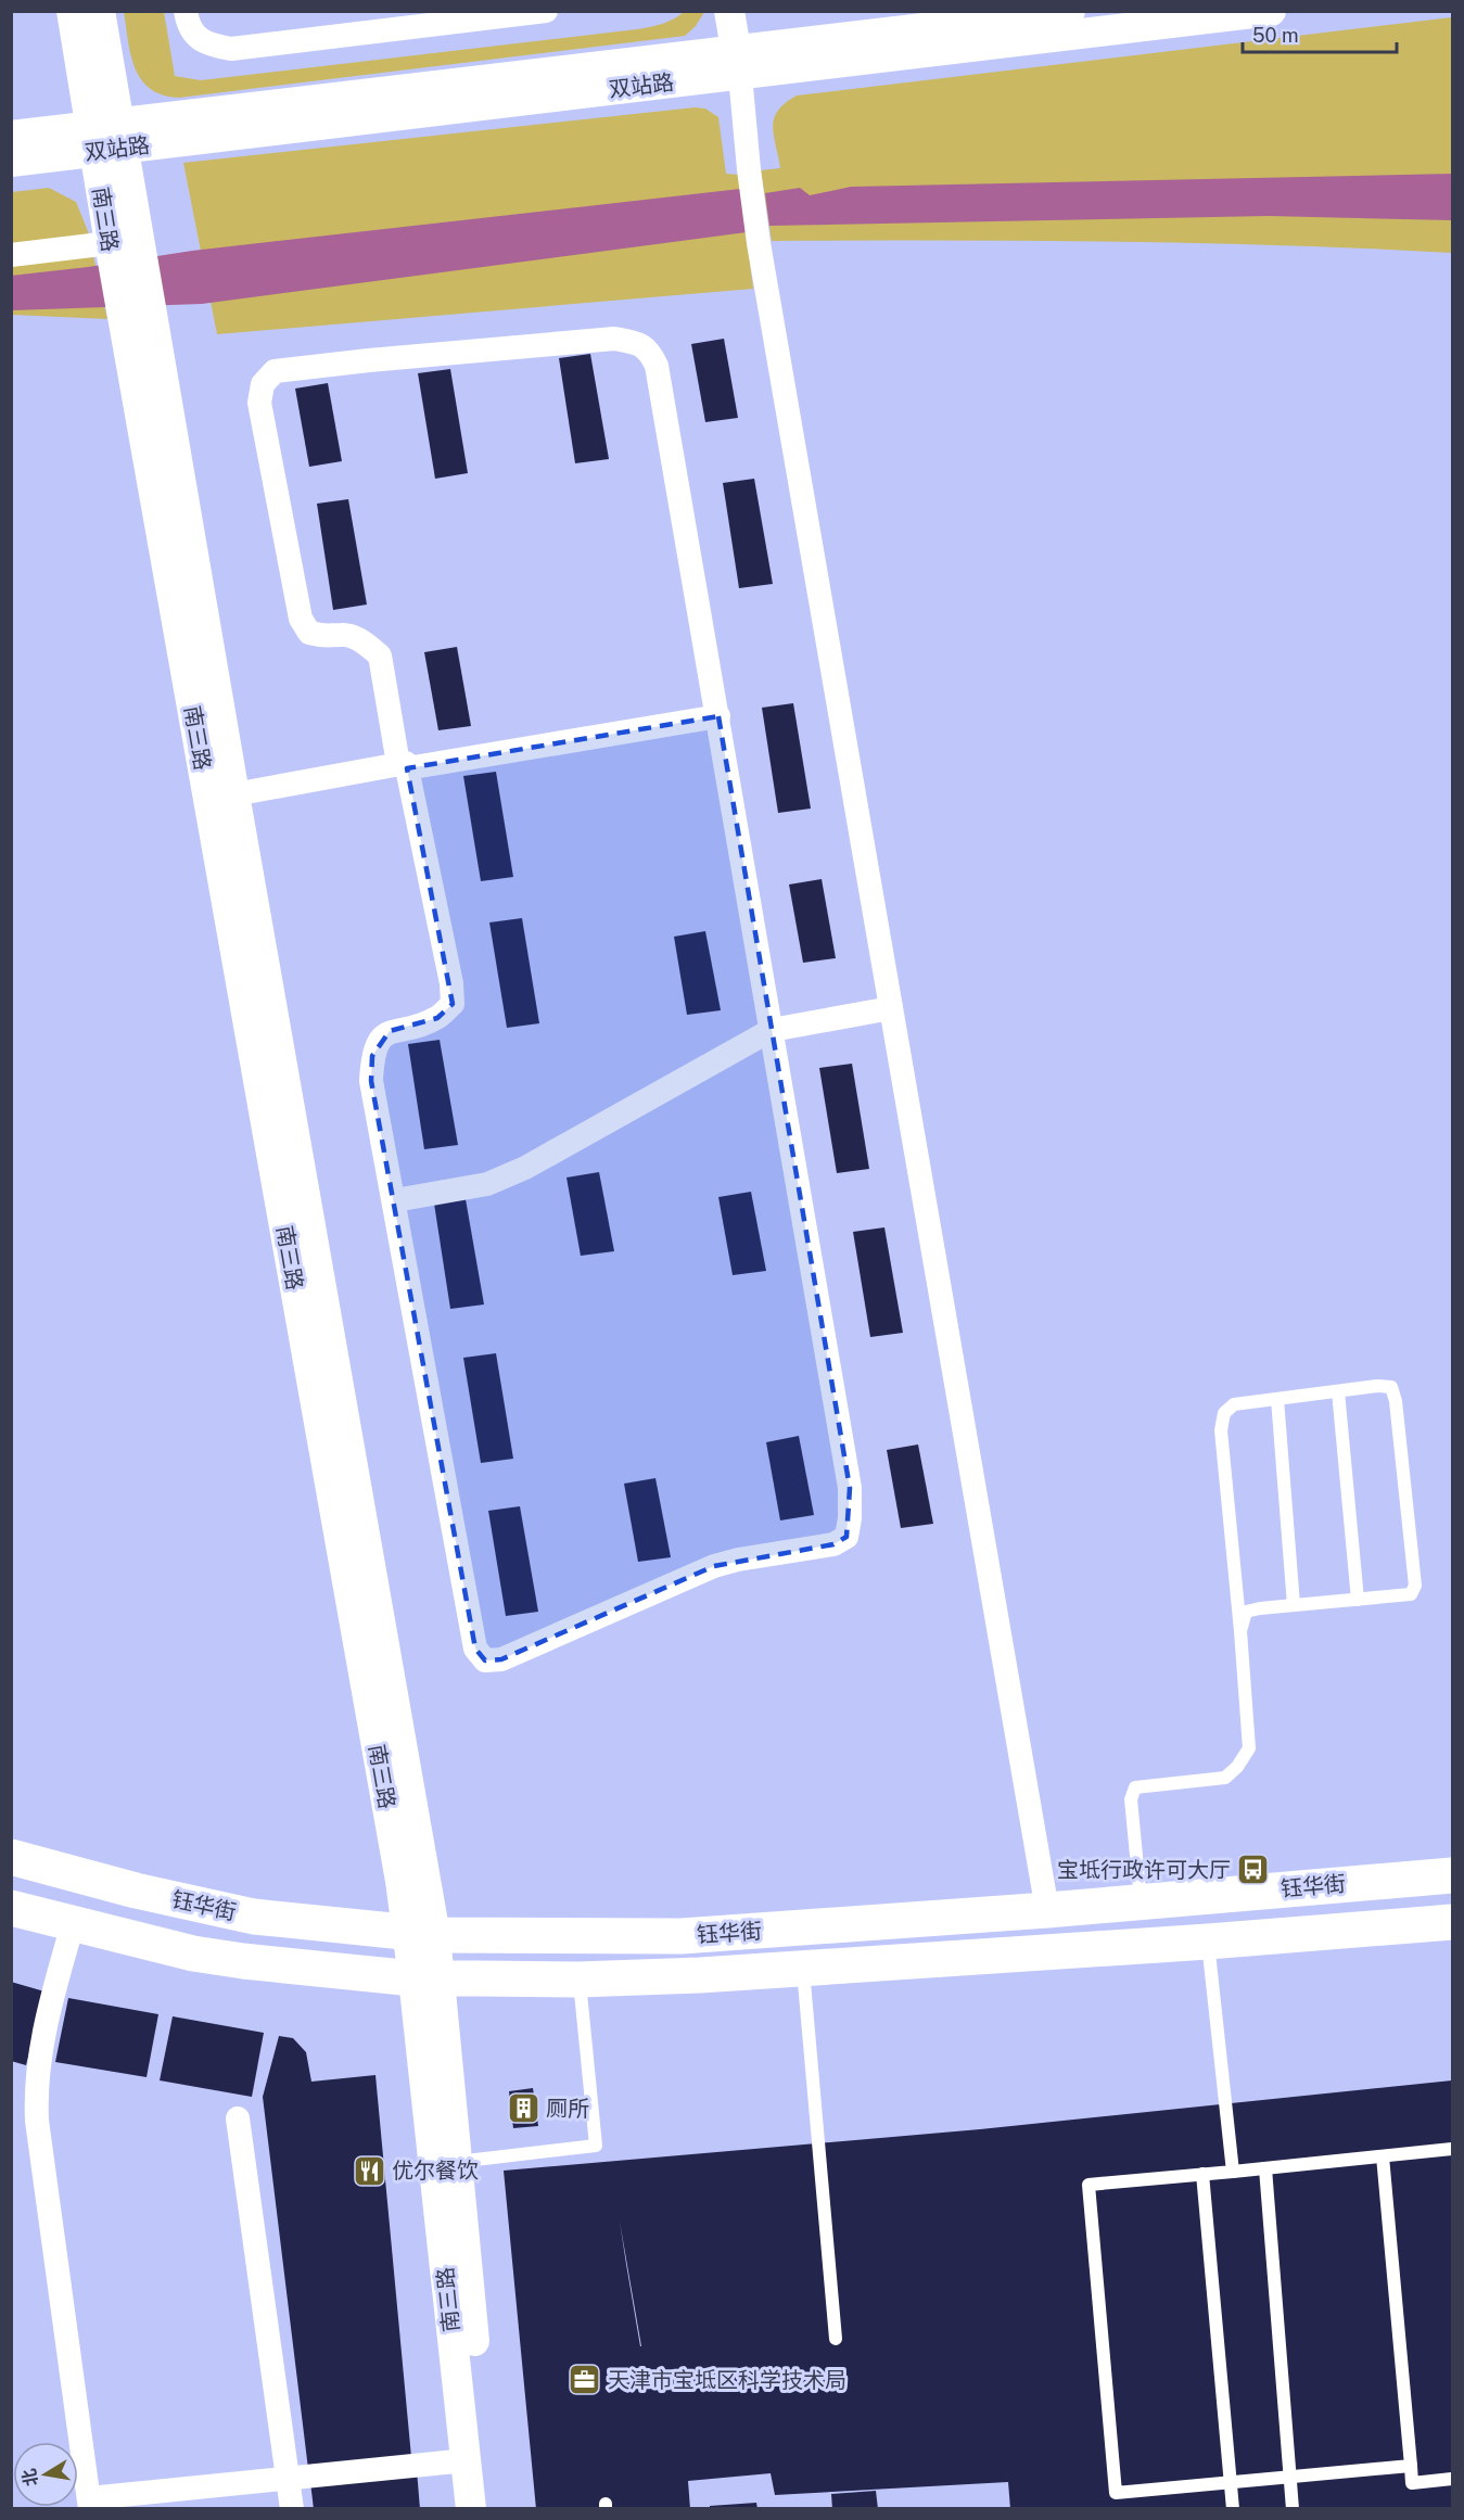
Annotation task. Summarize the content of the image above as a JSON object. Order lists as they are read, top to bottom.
{
  "streets": {
    "main road": ["钰华街"],
    "street": ["双站路", "南三路"]
  },
  "crossings": [
    ["双站路", "南三路"],
    ["南三路", "钰华街"]
  ],
  "places": {
    "bus stop": ["宝坻行政许可大厅"],
    "building": ["厕所"],
    "restaurant": ["优尔餐饮"],
    "office": ["天津市宝坻区科学技术局"]
  },
  "scale_bar": "50 m",
  "north": "left"
}
